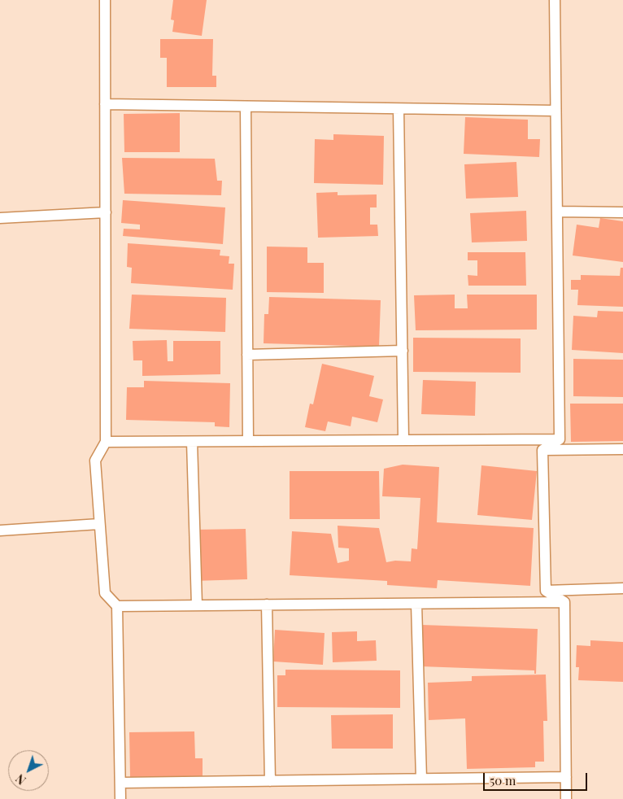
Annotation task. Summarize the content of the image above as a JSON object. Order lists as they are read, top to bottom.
{
  "scale_bar": "50 m",
  "north": "bottom left"
}
